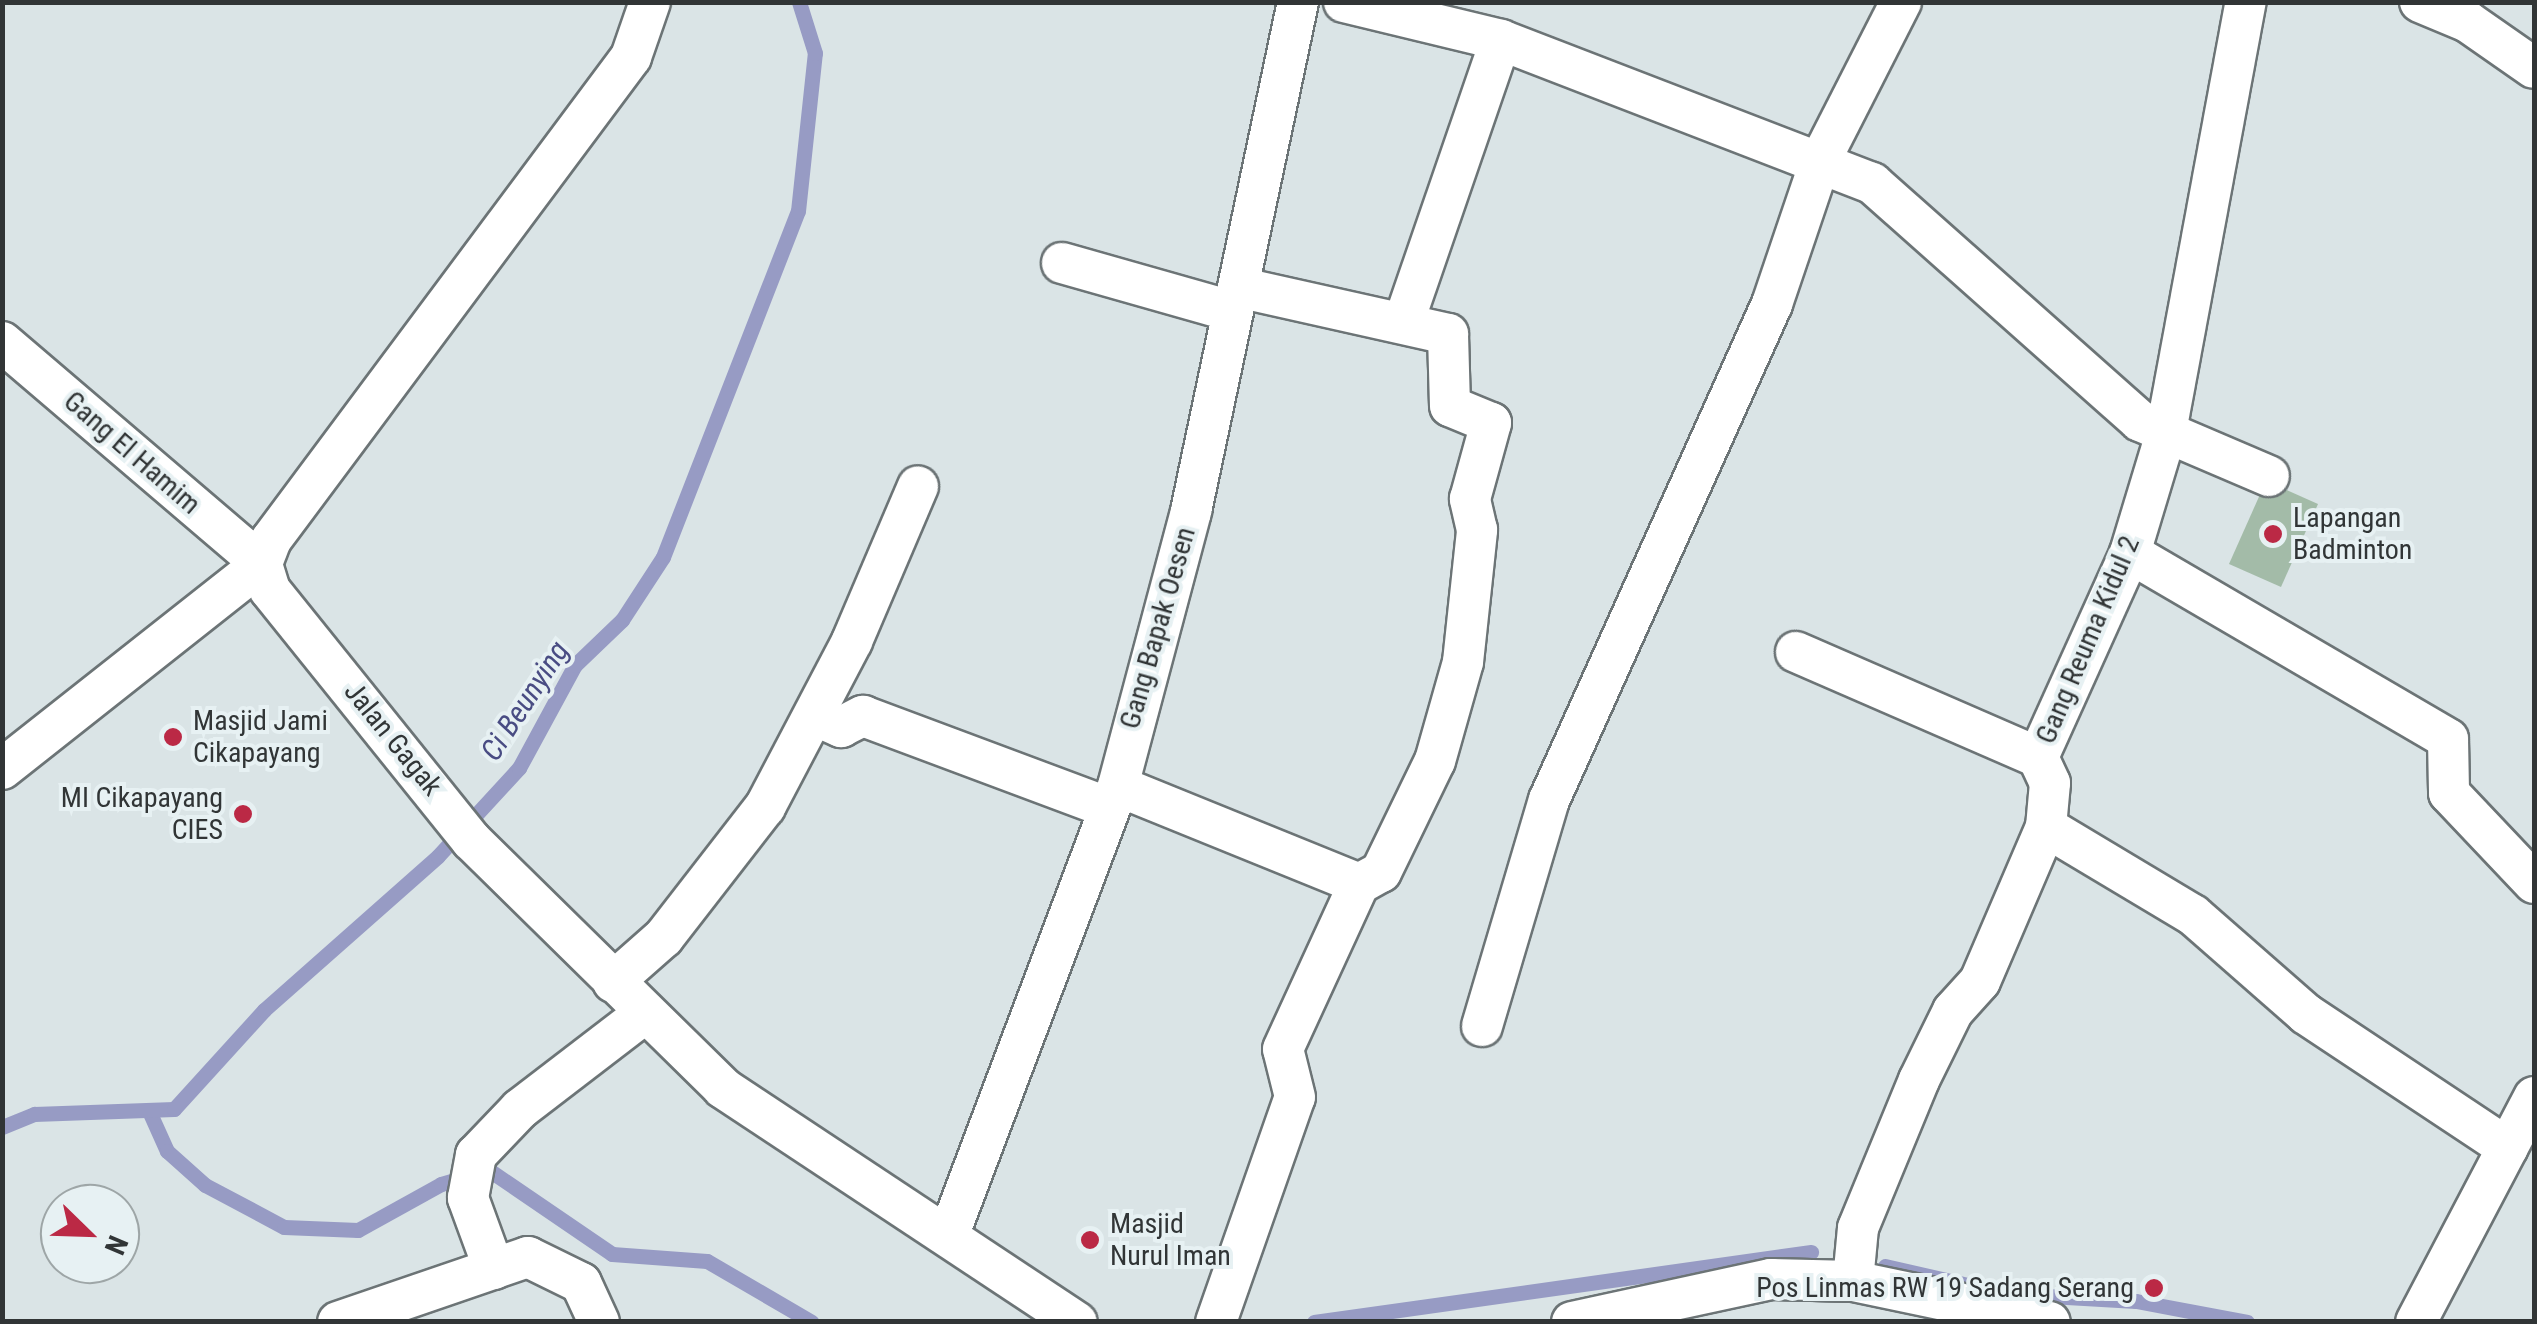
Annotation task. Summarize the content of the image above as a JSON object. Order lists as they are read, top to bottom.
{
  "streets": {
    "street": [
      "Gang El Hamim",
      "Gang Bapak Oesen",
      "Gang Reuma Kidul 2",
      "Jalan Gagak"
    ]
  },
  "crossings": [
    ["Gang El Hamim", "Jalan Gagak"],
    ["Gang Bapak Oesen", "Jalan Gagak"]
  ],
  "water": ["Ci Beunying"],
  "places": [
    "Lapangan Badminton",
    "Masjid Jami Cikapayang",
    "MI Cikapayang CIES",
    "Masjid Nurul Iman",
    "Pos Linmas RW 19 Sadang Serang"
  ],
  "north": "bottom right"
}
